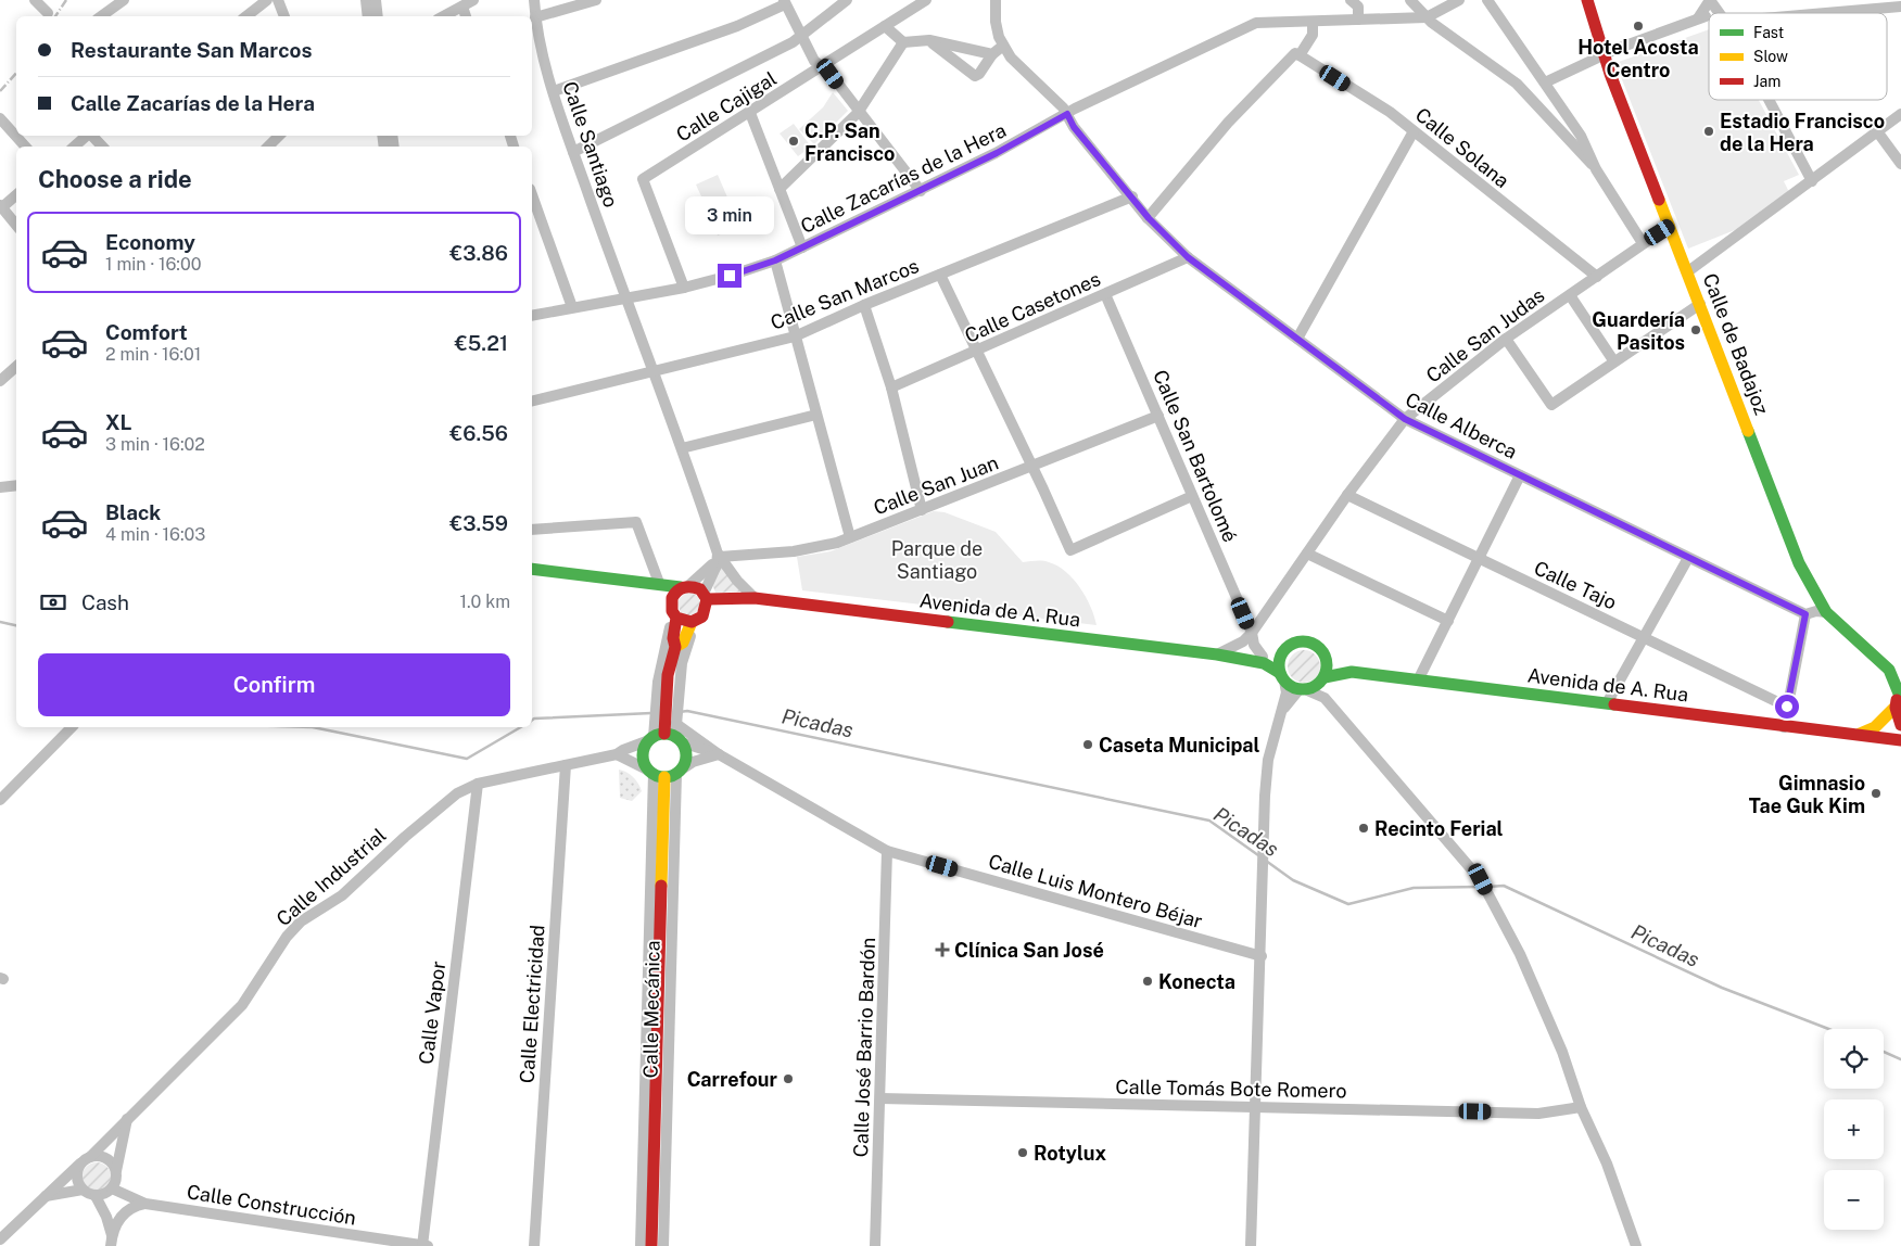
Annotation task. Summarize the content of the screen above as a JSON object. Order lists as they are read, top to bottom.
{
  "streets": {
    "street": [
      "Calle Cajigal",
      "Calle Santiago",
      "Calle Solana",
      "Calle Zacarías de la Hera",
      "Calle San Marcos",
      "Calle Casetones",
      "Calle San Judas",
      "Calle de Badajoz",
      "Calle Alberca",
      "Calle San Bartolomé",
      "Calle San Juan",
      "Calle Tajo",
      "Avenida de A. Rua",
      "Calle Industrial",
      "Calle Luis Montero Béjar",
      "Calle Electricidad",
      "Calle Mecánica",
      "Calle Vapor",
      "Calle José Barrio Bardón",
      "Calle Tomás Bote Romero",
      "Calle Construcción"
    ]
  },
  "crossings": [
    ["Calle Cajigal", "Calle Zacarías de la Hera"],
    ["Calle Santiago", "Calle Zacarías de la Hera"],
    ["Calle Santiago", "Calle San Marcos"],
    ["Calle Santiago", "Calle San Juan"],
    ["Calle Santiago", "Avenida de A. Rua"],
    ["Calle Solana", "Calle San Judas"],
    ["Calle Zacarías de la Hera", "Calle Alberca"],
    ["Calle San Marcos", "Calle Alberca"],
    ["Calle Casetones", "Calle Alberca"],
    ["Calle Casetones", "Calle San Bartolomé"],
    ["Calle San Judas", "Calle de Badajoz"],
    ["Calle San Judas", "Calle Alberca"],
    ["Calle San Judas", "Calle San Bartolomé"],
    ["Calle San Judas", "Calle Tajo"],
    ["Calle San Judas", "Avenida de A. Rua"],
    ["Calle San Bartolomé", "Calle San Juan"],
    ["Calle Industrial", "Calle Luis Montero Béjar"],
    ["Calle Industrial", "Calle Electricidad"],
    ["Calle Industrial", "Calle Vapor"],
    ["Calle Industrial", "Calle Construcción"],
    ["Calle Luis Montero Béjar", "Calle José Barrio Bardón"],
    ["Calle Vapor", "Calle Construcción"],
    ["Calle José Barrio Bardón", "Calle Tomás Bote Romero"]
  ],
  "water": ["Picadas"],
  "parks": ["Parque de Santiago"],
  "places": {
    "other": [
      "Hotel Acosta Centro",
      "Estadio Francisco de la Hera",
      "C.P. San Francisco",
      "Guardería Pasitos",
      "Caseta Municipal",
      "Gimnasio Tae Guk Kim",
      "Recinto Ferial",
      "Konecta",
      "Carrefour",
      "Rotylux"
    ],
    "health": ["Clínica San José"]
  },
  "legend": ["Fast", "Slow", "Jam"],
  "page": {
    "banner": ["Restaurante San Marcos", "Calle Zacarías de la Hera"],
    "heading": "Choose a ride",
    "bubble": "3 min",
    "list": [
      {
        "name": "Economy",
        "note": "1 min · 16:00",
        "value": "€3.86"
      },
      {
        "name": "Comfort",
        "note": "2 min · 16:01",
        "value": "€5.21"
      },
      {
        "name": "XL",
        "note": "3 min · 16:02",
        "value": "€6.56"
      },
      {
        "name": "Black",
        "note": "4 min · 16:03",
        "value": "€3.59"
      }
    ],
    "pay": ["Cash", "1.0 km"],
    "buttons": "Confirm",
    "map_buttons": ["+", "−"]
  }
}
